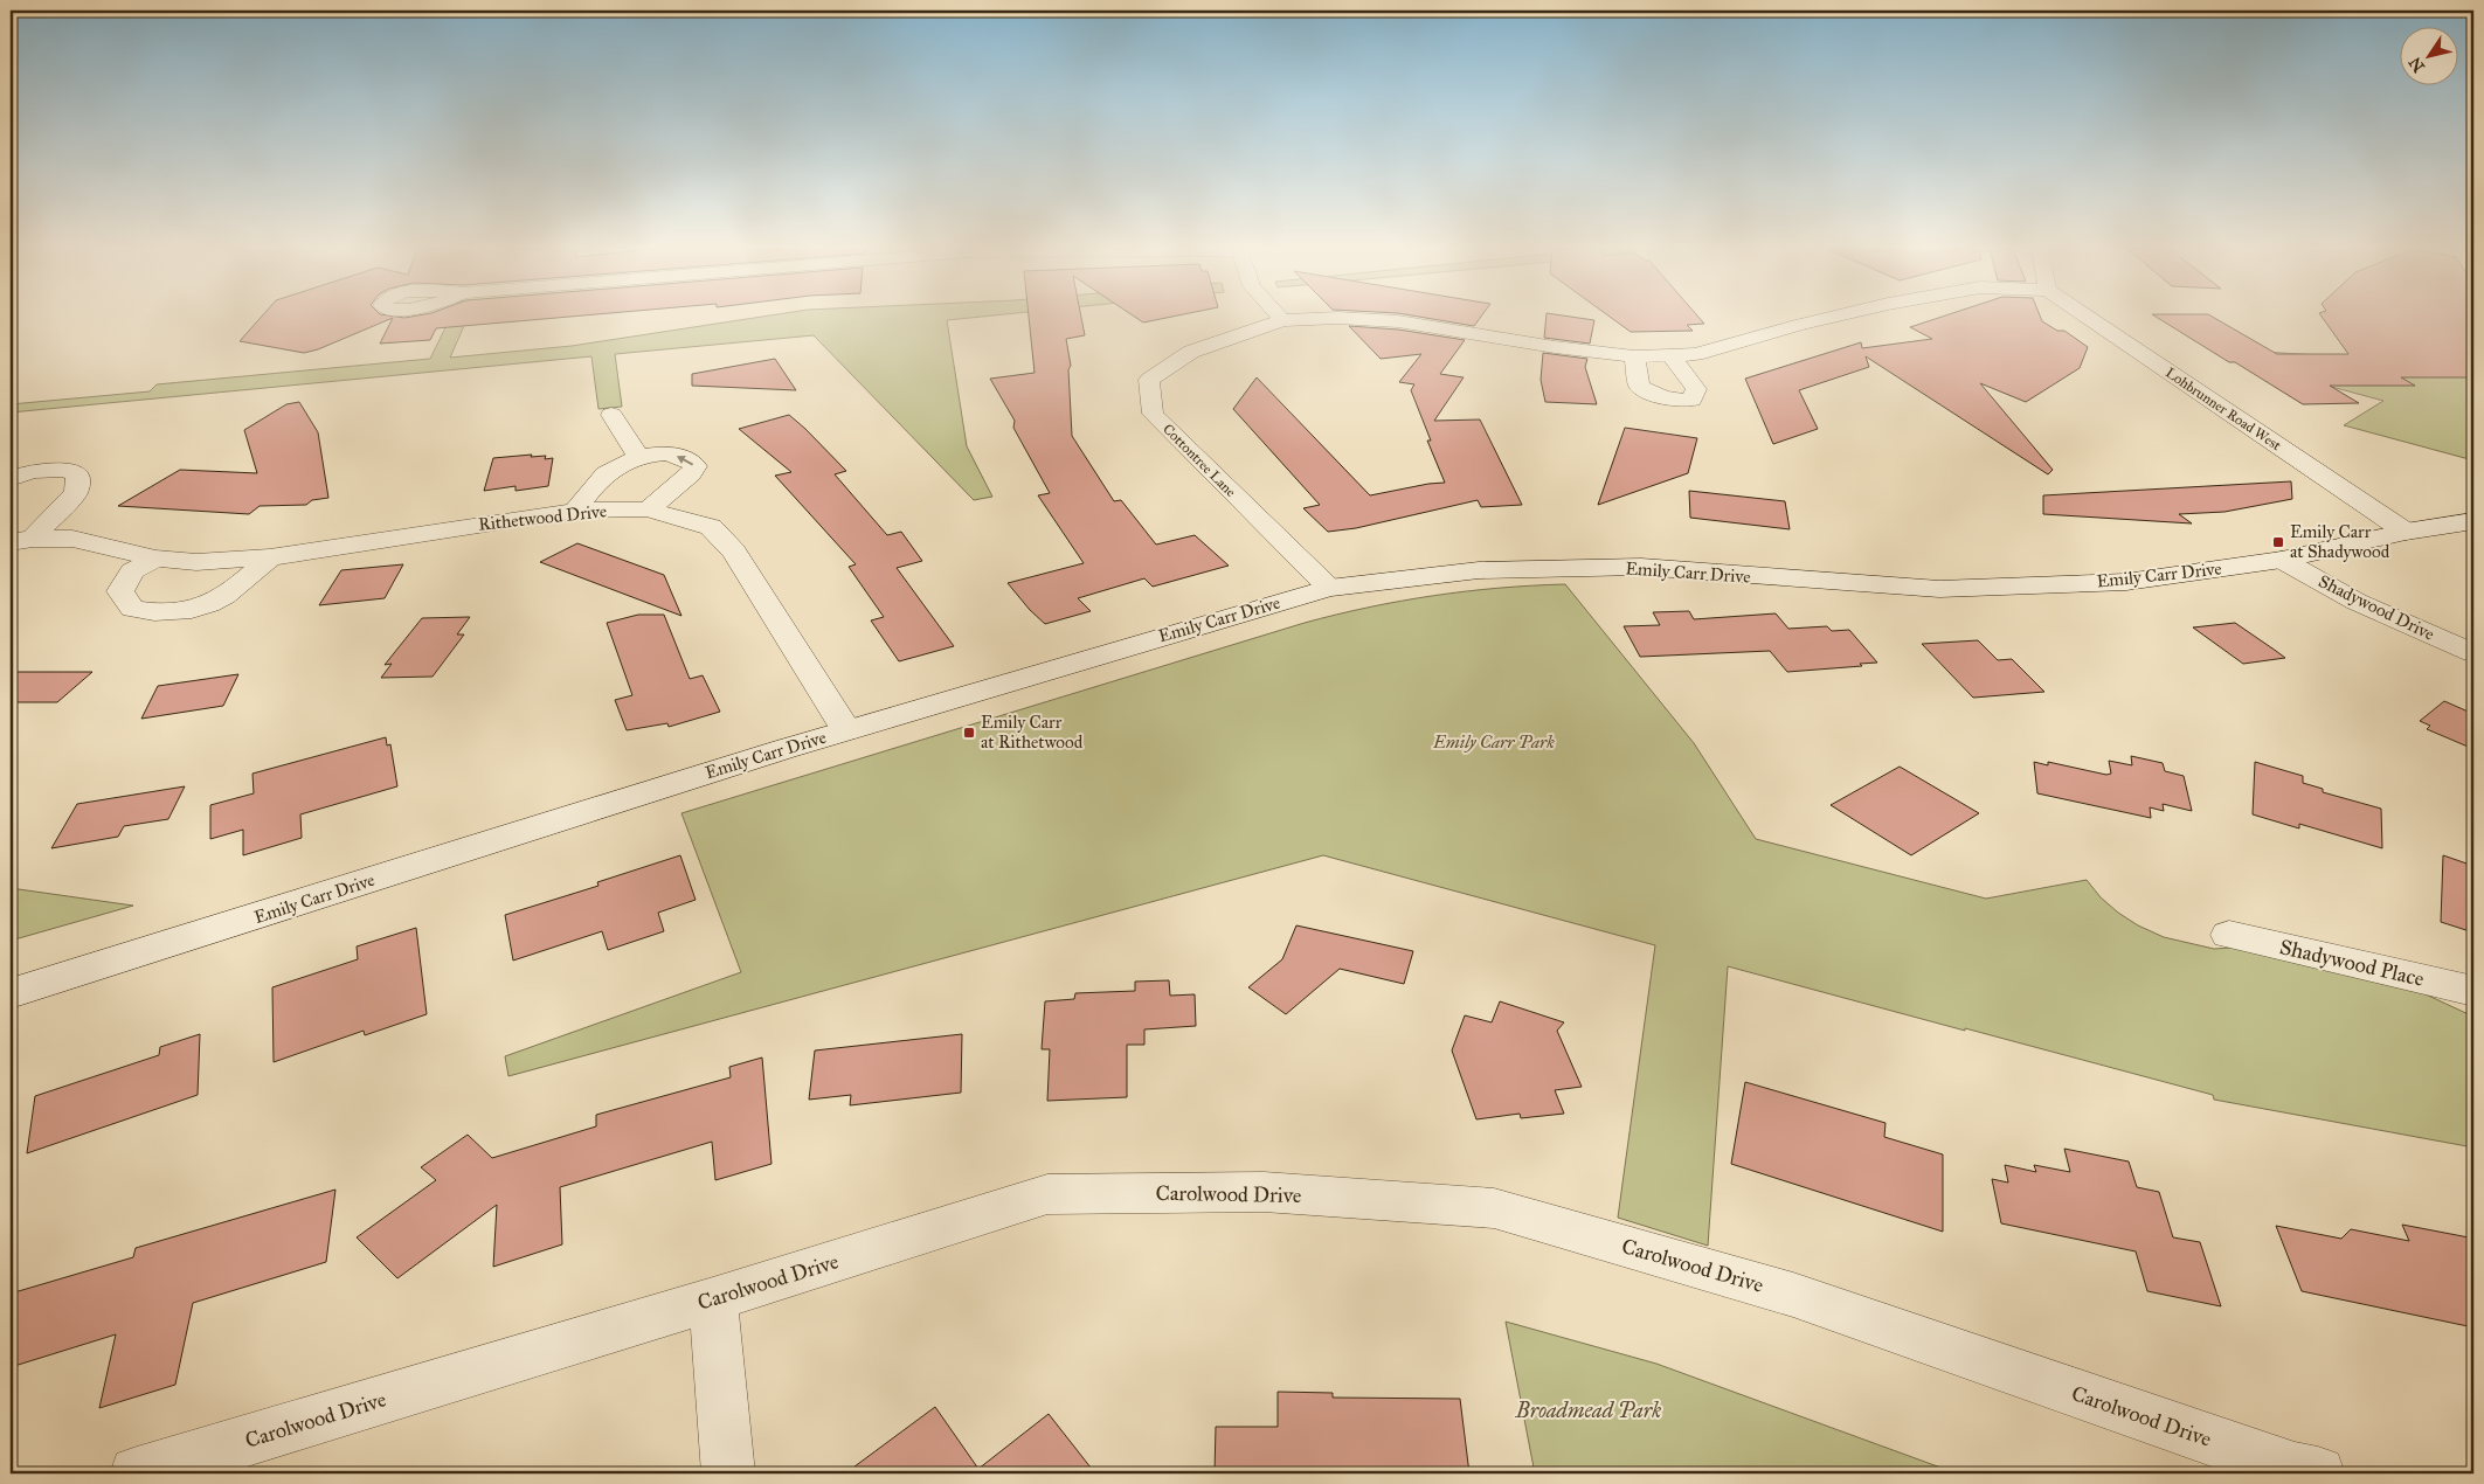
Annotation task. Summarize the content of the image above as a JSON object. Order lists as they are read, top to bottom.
{
  "streets": {
    "street": [
      "Lohbrunner Road West",
      "Cottontree Lane",
      "Rithetwood Drive",
      "Emily Carr Drive",
      "Shadywood Drive",
      "Shadywood Place",
      "Carolwood Drive"
    ]
  },
  "crossings": [
    ["Lohbrunner Road West", "Emily Carr Drive"],
    ["Cottontree Lane", "Emily Carr Drive"],
    ["Rithetwood Drive", "Emily Carr Drive"],
    ["Emily Carr Drive", "Shadywood Drive"]
  ],
  "parks": ["Emily Carr Park", "Broadmead Park"],
  "places": {
    "transit": ["Emily Carr at Shadywood", "Emily Carr at Rithetwood"]
  },
  "north": "bottom left"
}
